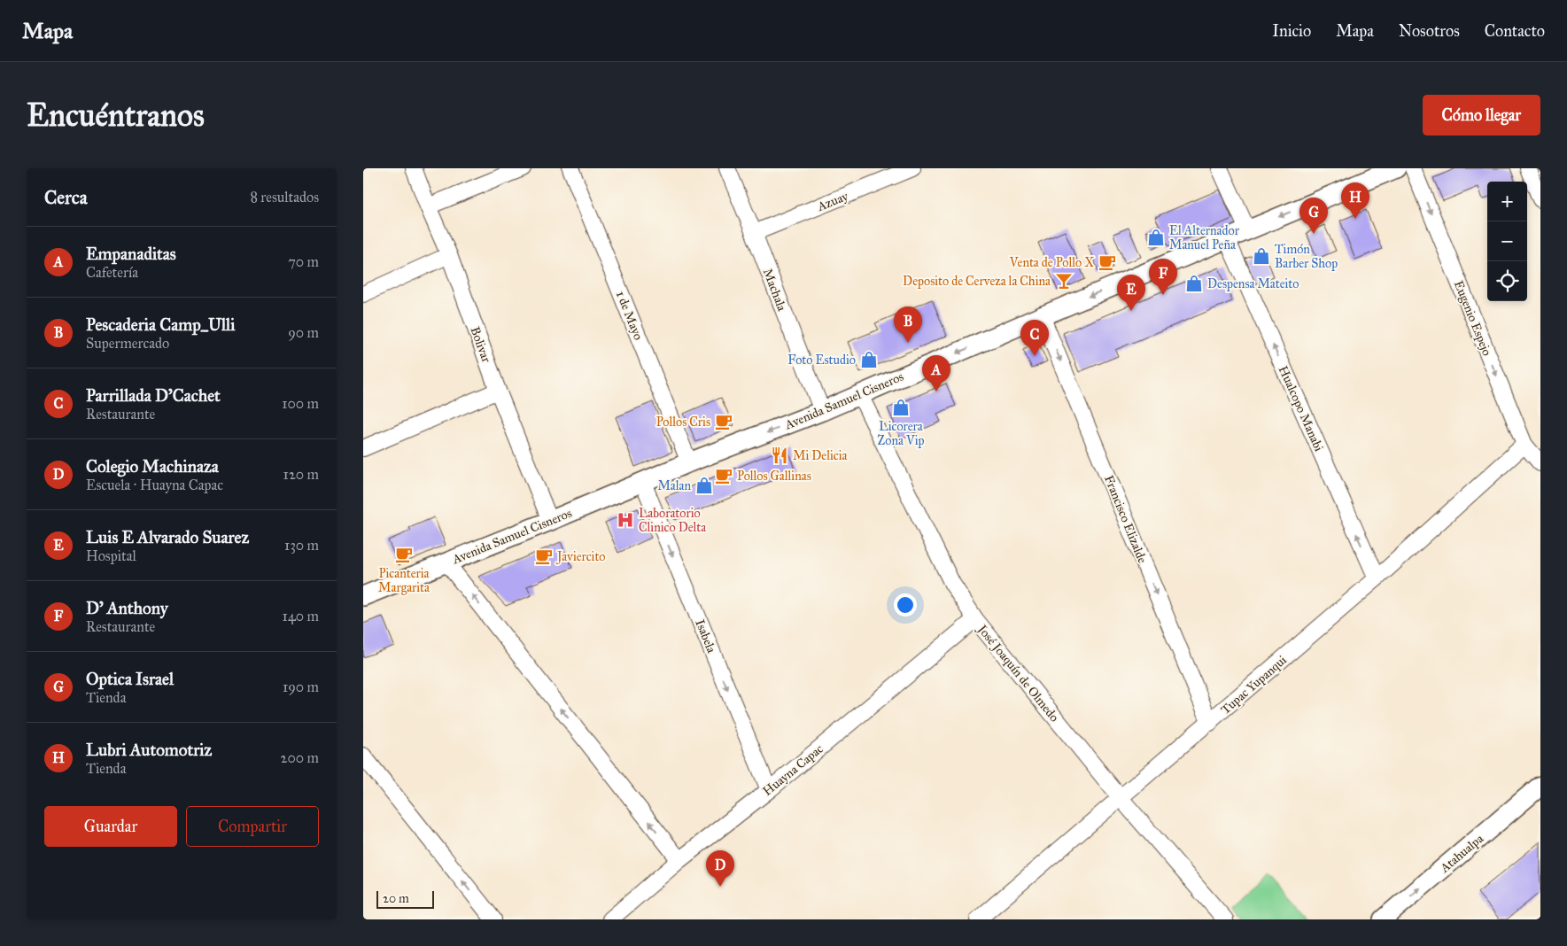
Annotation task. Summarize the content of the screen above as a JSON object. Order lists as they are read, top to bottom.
{
  "streets": {
    "street": [
      "Azuay",
      "Machala",
      "1 de Mayo",
      "Eugenio Espejo",
      "Bolivar",
      "Avenida Samuel Cisneros",
      "Hualcopo Manabi",
      "Francisco Elizalde",
      "Isabela",
      "José Joaquín de Olmedo",
      "Tupac Yupanqui",
      "Huayna Capac",
      "Atahualpa"
    ]
  },
  "crossings": [
    ["Azuay", "Machala"],
    ["Machala", "Avenida Samuel Cisneros"],
    ["1 de Mayo", "Avenida Samuel Cisneros"],
    ["Eugenio Espejo", "Tupac Yupanqui"],
    ["Bolivar", "Avenida Samuel Cisneros"],
    ["Avenida Samuel Cisneros", "Hualcopo Manabi"],
    ["Avenida Samuel Cisneros", "Francisco Elizalde"],
    ["Avenida Samuel Cisneros", "Isabela"],
    ["Avenida Samuel Cisneros", "José Joaquín de Olmedo"],
    ["Hualcopo Manabi", "Tupac Yupanqui"],
    ["Francisco Elizalde", "Tupac Yupanqui"],
    ["Isabela", "Huayna Capac"],
    ["José Joaquín de Olmedo", "Tupac Yupanqui"],
    ["José Joaquín de Olmedo", "Huayna Capac"]
  ],
  "one_way": [
    "Eugenio Espejo",
    "Avenida Samuel Cisneros",
    "Hualcopo Manabi",
    "Francisco Elizalde",
    "Isabela",
    "Atahualpa"
  ],
  "places": {
    "shop": [
      "El Alternador Manuel Peña",
      "Timón Barber Shop",
      "Despensa Mateito",
      "Foto Estudio",
      "Licorera Zona Vip",
      "Malan"
    ],
    "cafe": [
      "Venta de Pollo X",
      "Pollos Cris",
      "Pollos Gallinas",
      "Picanteria Margarita",
      "Javiercito"
    ],
    "bar": ["Deposito de Cerveza la China"],
    "restaurant": ["Mi Delicia"],
    "hospital": ["Laboratorio Clinico Delta"]
  },
  "scale_bar": "20 m",
  "page": {
    "header": "Mapa",
    "nav": [
      "Inicio",
      "Mapa",
      "Nosotros",
      "Contacto"
    ],
    "buttons": [
      "Cómo llegar",
      ["Guardar", "Compartir"]
    ],
    "title": "Encuéntranos",
    "heading": ["Cerca", "8 resultados"],
    "map_buttons": ["+", "−"],
    "pins": [
      "H",
      "G",
      "F",
      "E",
      "B",
      "C",
      "A",
      "D"
    ],
    "list": [
      {
        "mark": "A",
        "name": "Empanaditas",
        "note": "Cafetería",
        "value": "70 m"
      },
      {
        "mark": "B",
        "name": "Pescaderia Camp_Ulli",
        "note": "Supermercado",
        "value": "90 m"
      },
      {
        "mark": "C",
        "name": "Parrillada D'Cachet",
        "note": "Restaurante",
        "value": "100 m"
      },
      {
        "mark": "D",
        "name": "Colegio Machinaza",
        "note": "Escuela · Huayna Capac",
        "value": "120 m"
      },
      {
        "mark": "E",
        "name": "Luis E Alvarado Suarez",
        "note": "Hospital",
        "value": "130 m"
      },
      {
        "mark": "F",
        "name": "D' Anthony",
        "note": "Restaurante",
        "value": "140 m"
      },
      {
        "mark": "G",
        "name": "Optica Israel",
        "note": "Tienda",
        "value": "190 m"
      },
      {
        "mark": "H",
        "name": "Lubri Automotriz",
        "note": "Tienda",
        "value": "200 m"
      }
    ],
    "scale": "20 m"
  }
}
